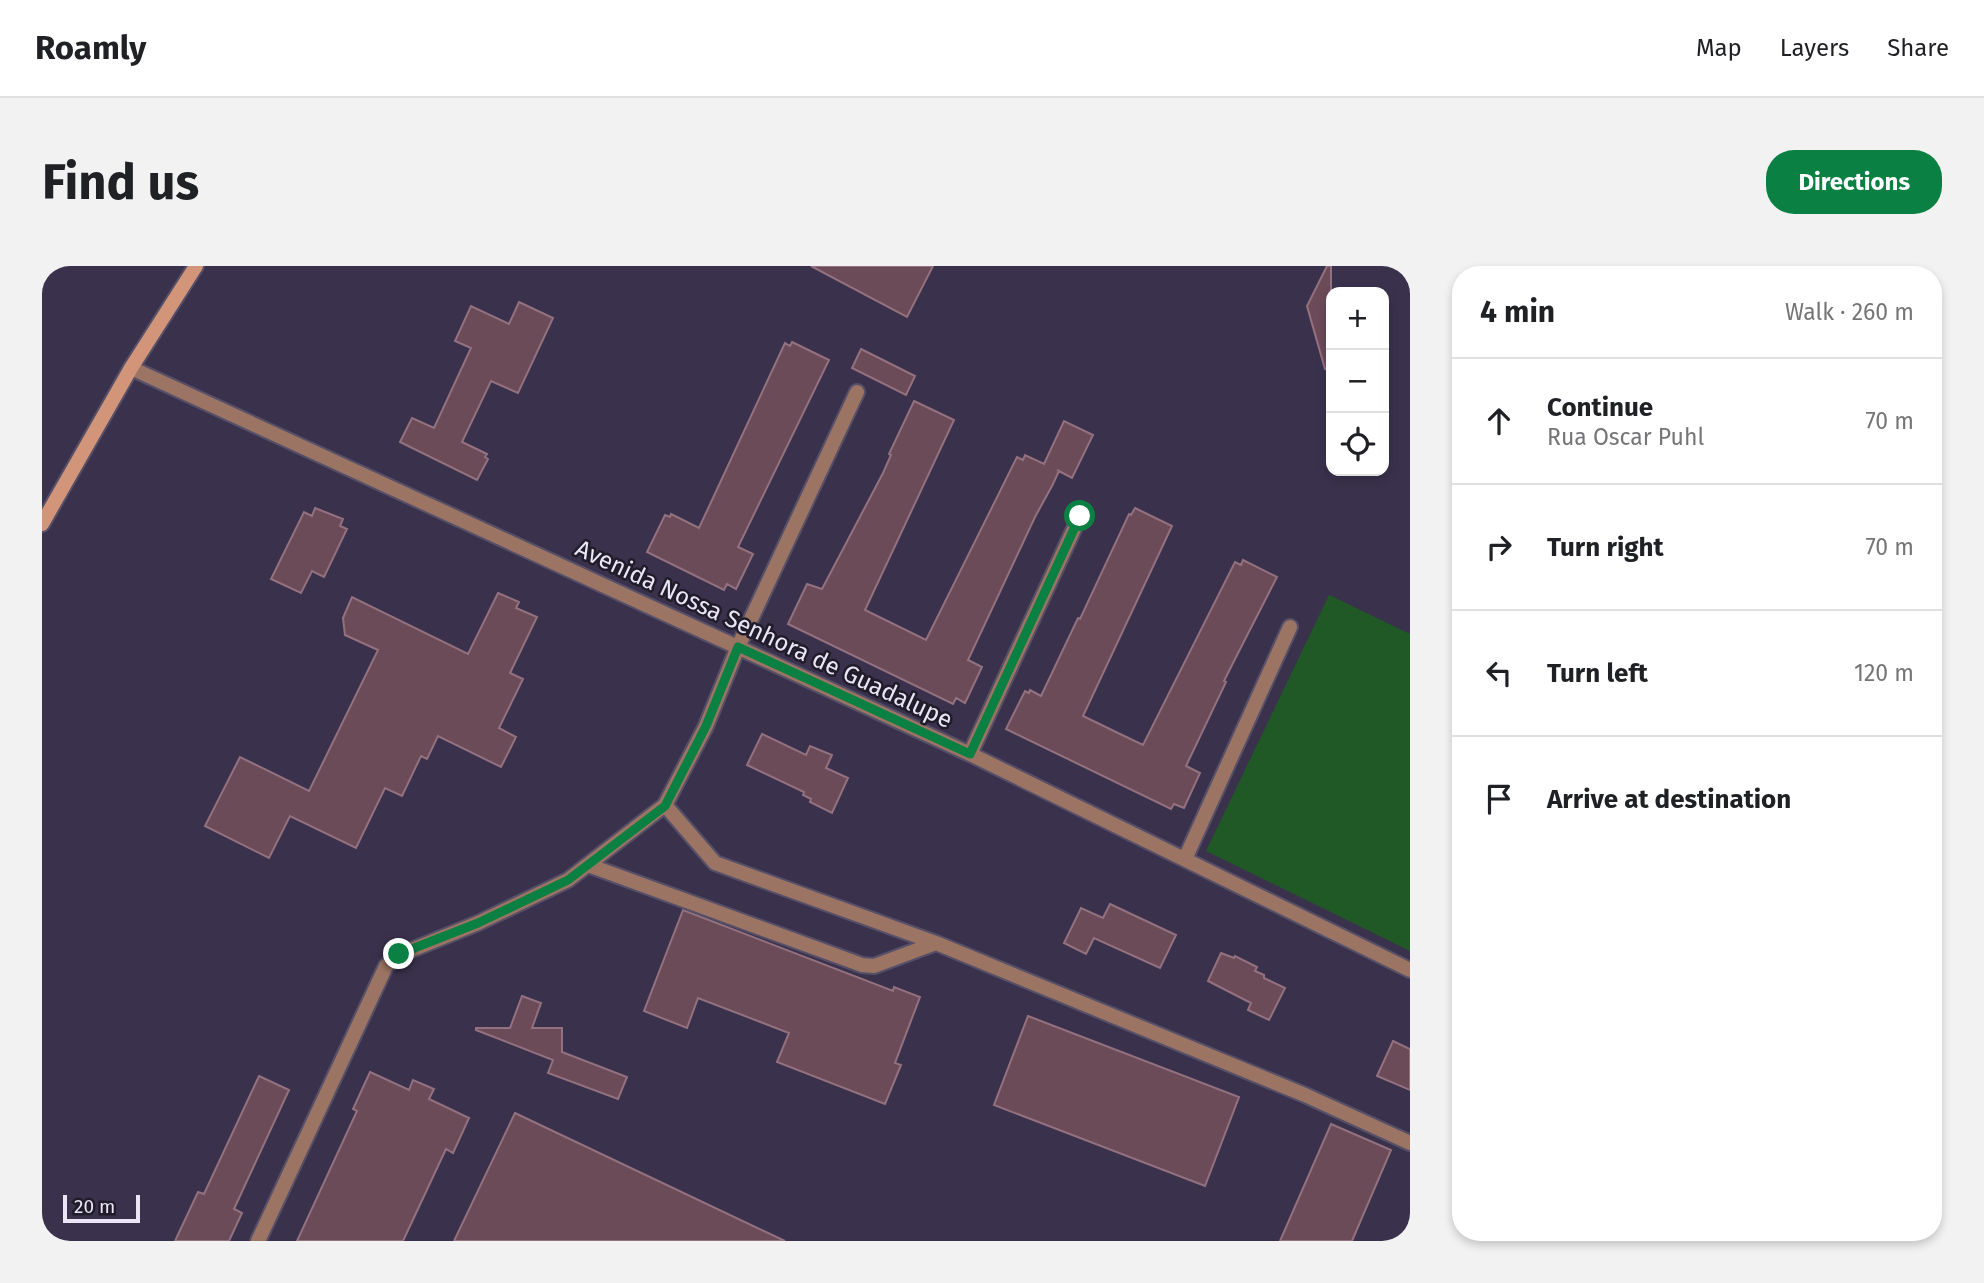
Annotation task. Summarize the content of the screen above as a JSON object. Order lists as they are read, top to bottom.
{
  "streets": {
    "street": ["Avenida Nossa Senhora de Guadalupe"]
  },
  "scale_bar": "20 m",
  "page": {
    "header": "Roamly",
    "nav": ["Map", "Layers", "Share"],
    "buttons": "Directions",
    "title": "Find us",
    "heading": ["4 min", "Walk · 260 m"],
    "map_buttons": ["+", "−"],
    "list": [
      ["Continue", "Rua Oscar Puhl", "70 m"],
      ["Turn right", "70 m"],
      ["Turn left", "120 m"],
      "Arrive at destination"
    ],
    "scale": "20 m"
  }
}
